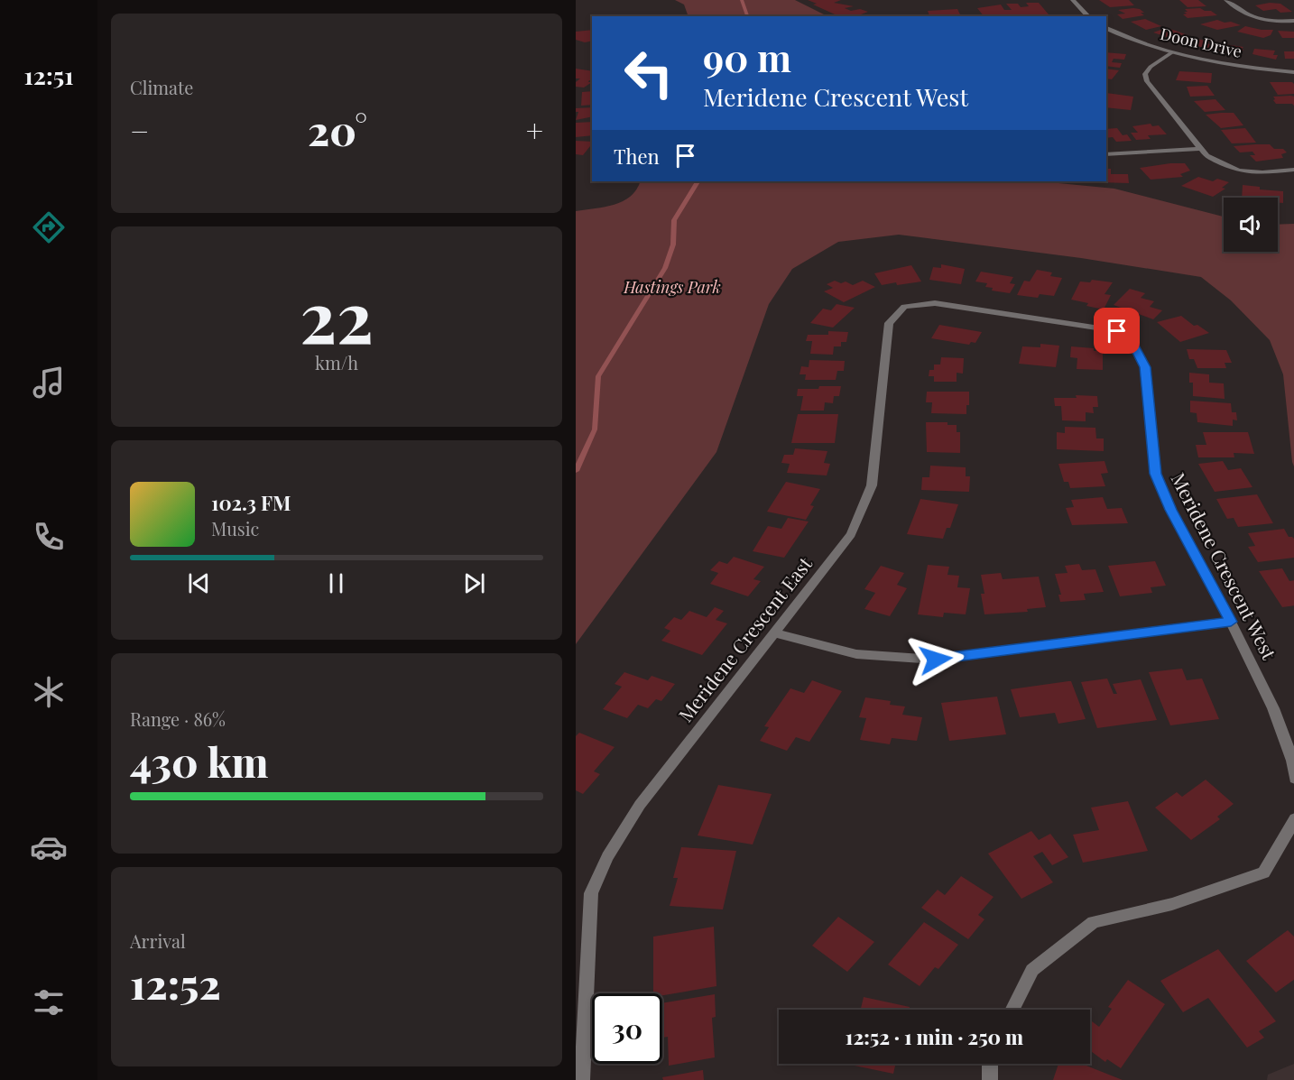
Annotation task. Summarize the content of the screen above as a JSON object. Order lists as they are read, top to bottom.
{
  "streets": {
    "street": ["Doon Drive", "Meridene Crescent West", "Meridene Crescent East"]
  },
  "crossings": [
    ["Meridene Crescent West", "Meridene Crescent East"]
  ],
  "parks": ["Hastings Park"],
  "page": {
    "tabs": "12:51",
    "tile": [
      "Climate",
      ["22", "km/h"],
      ["Range · 86%", "430 km"],
      ["Arrival", "12:52"]
    ],
    "turn": ["90 m", "Meridene Crescent West"],
    "heat": ["−", "20°", "+"],
    "then": "Then",
    "song": ["102.3 FM", "Music"],
    "limit": "30",
    "trip": "12:52 · 1 min · 250 m"
  }
}
